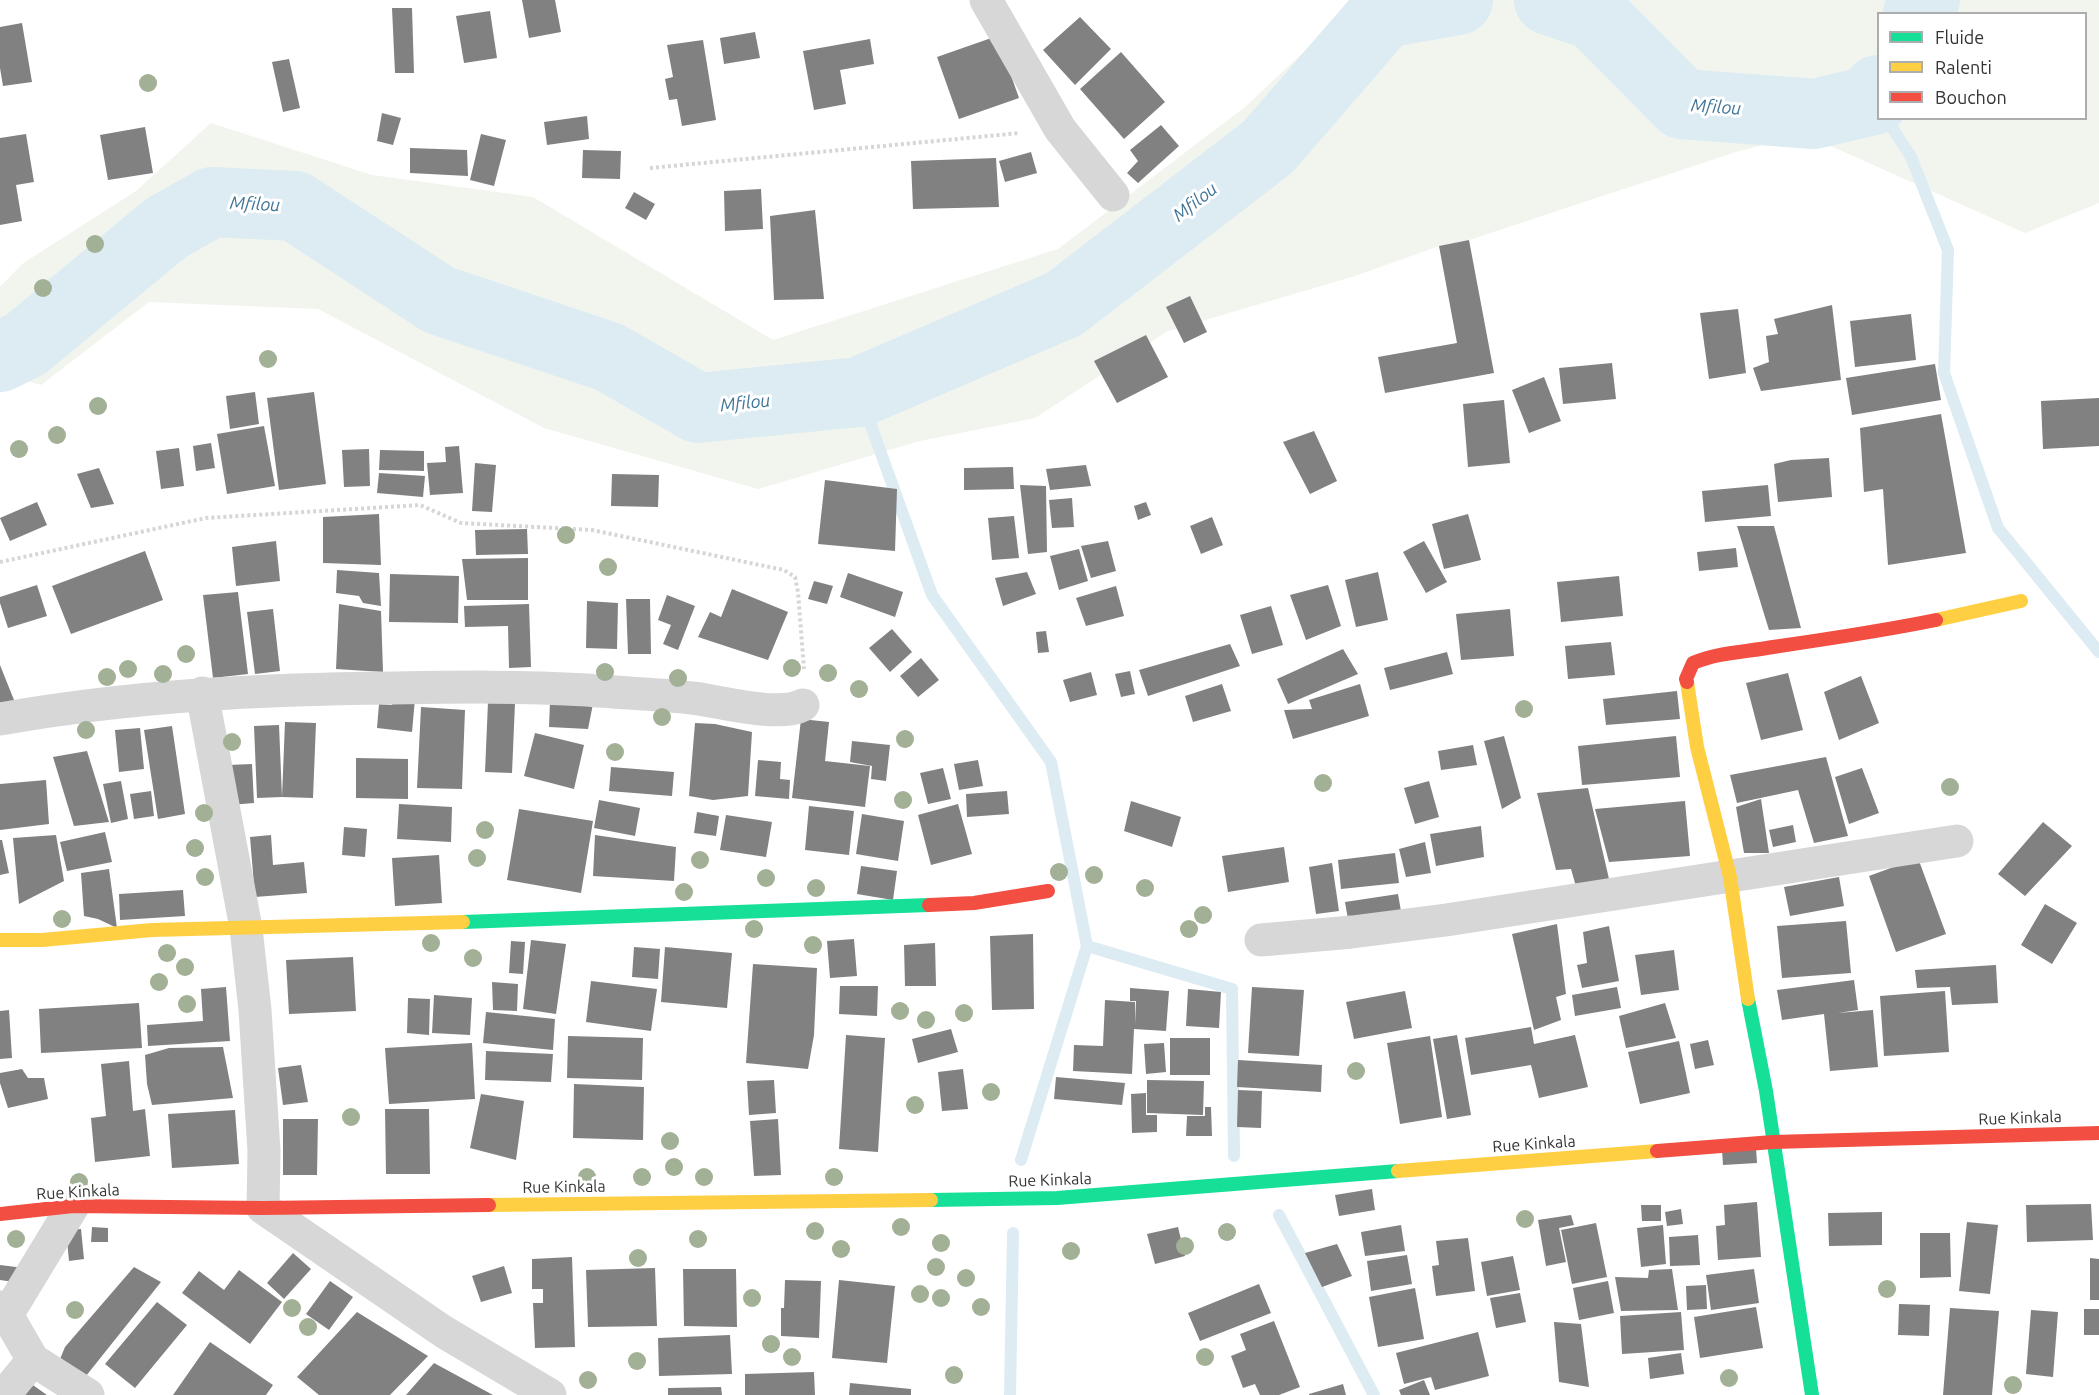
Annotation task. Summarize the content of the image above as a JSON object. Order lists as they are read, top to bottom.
{
  "streets": {
    "street": ["Rue Kinkala"]
  },
  "water": ["Mfilou"],
  "legend": ["Fluide", "Ralenti", "Bouchon"]
}
